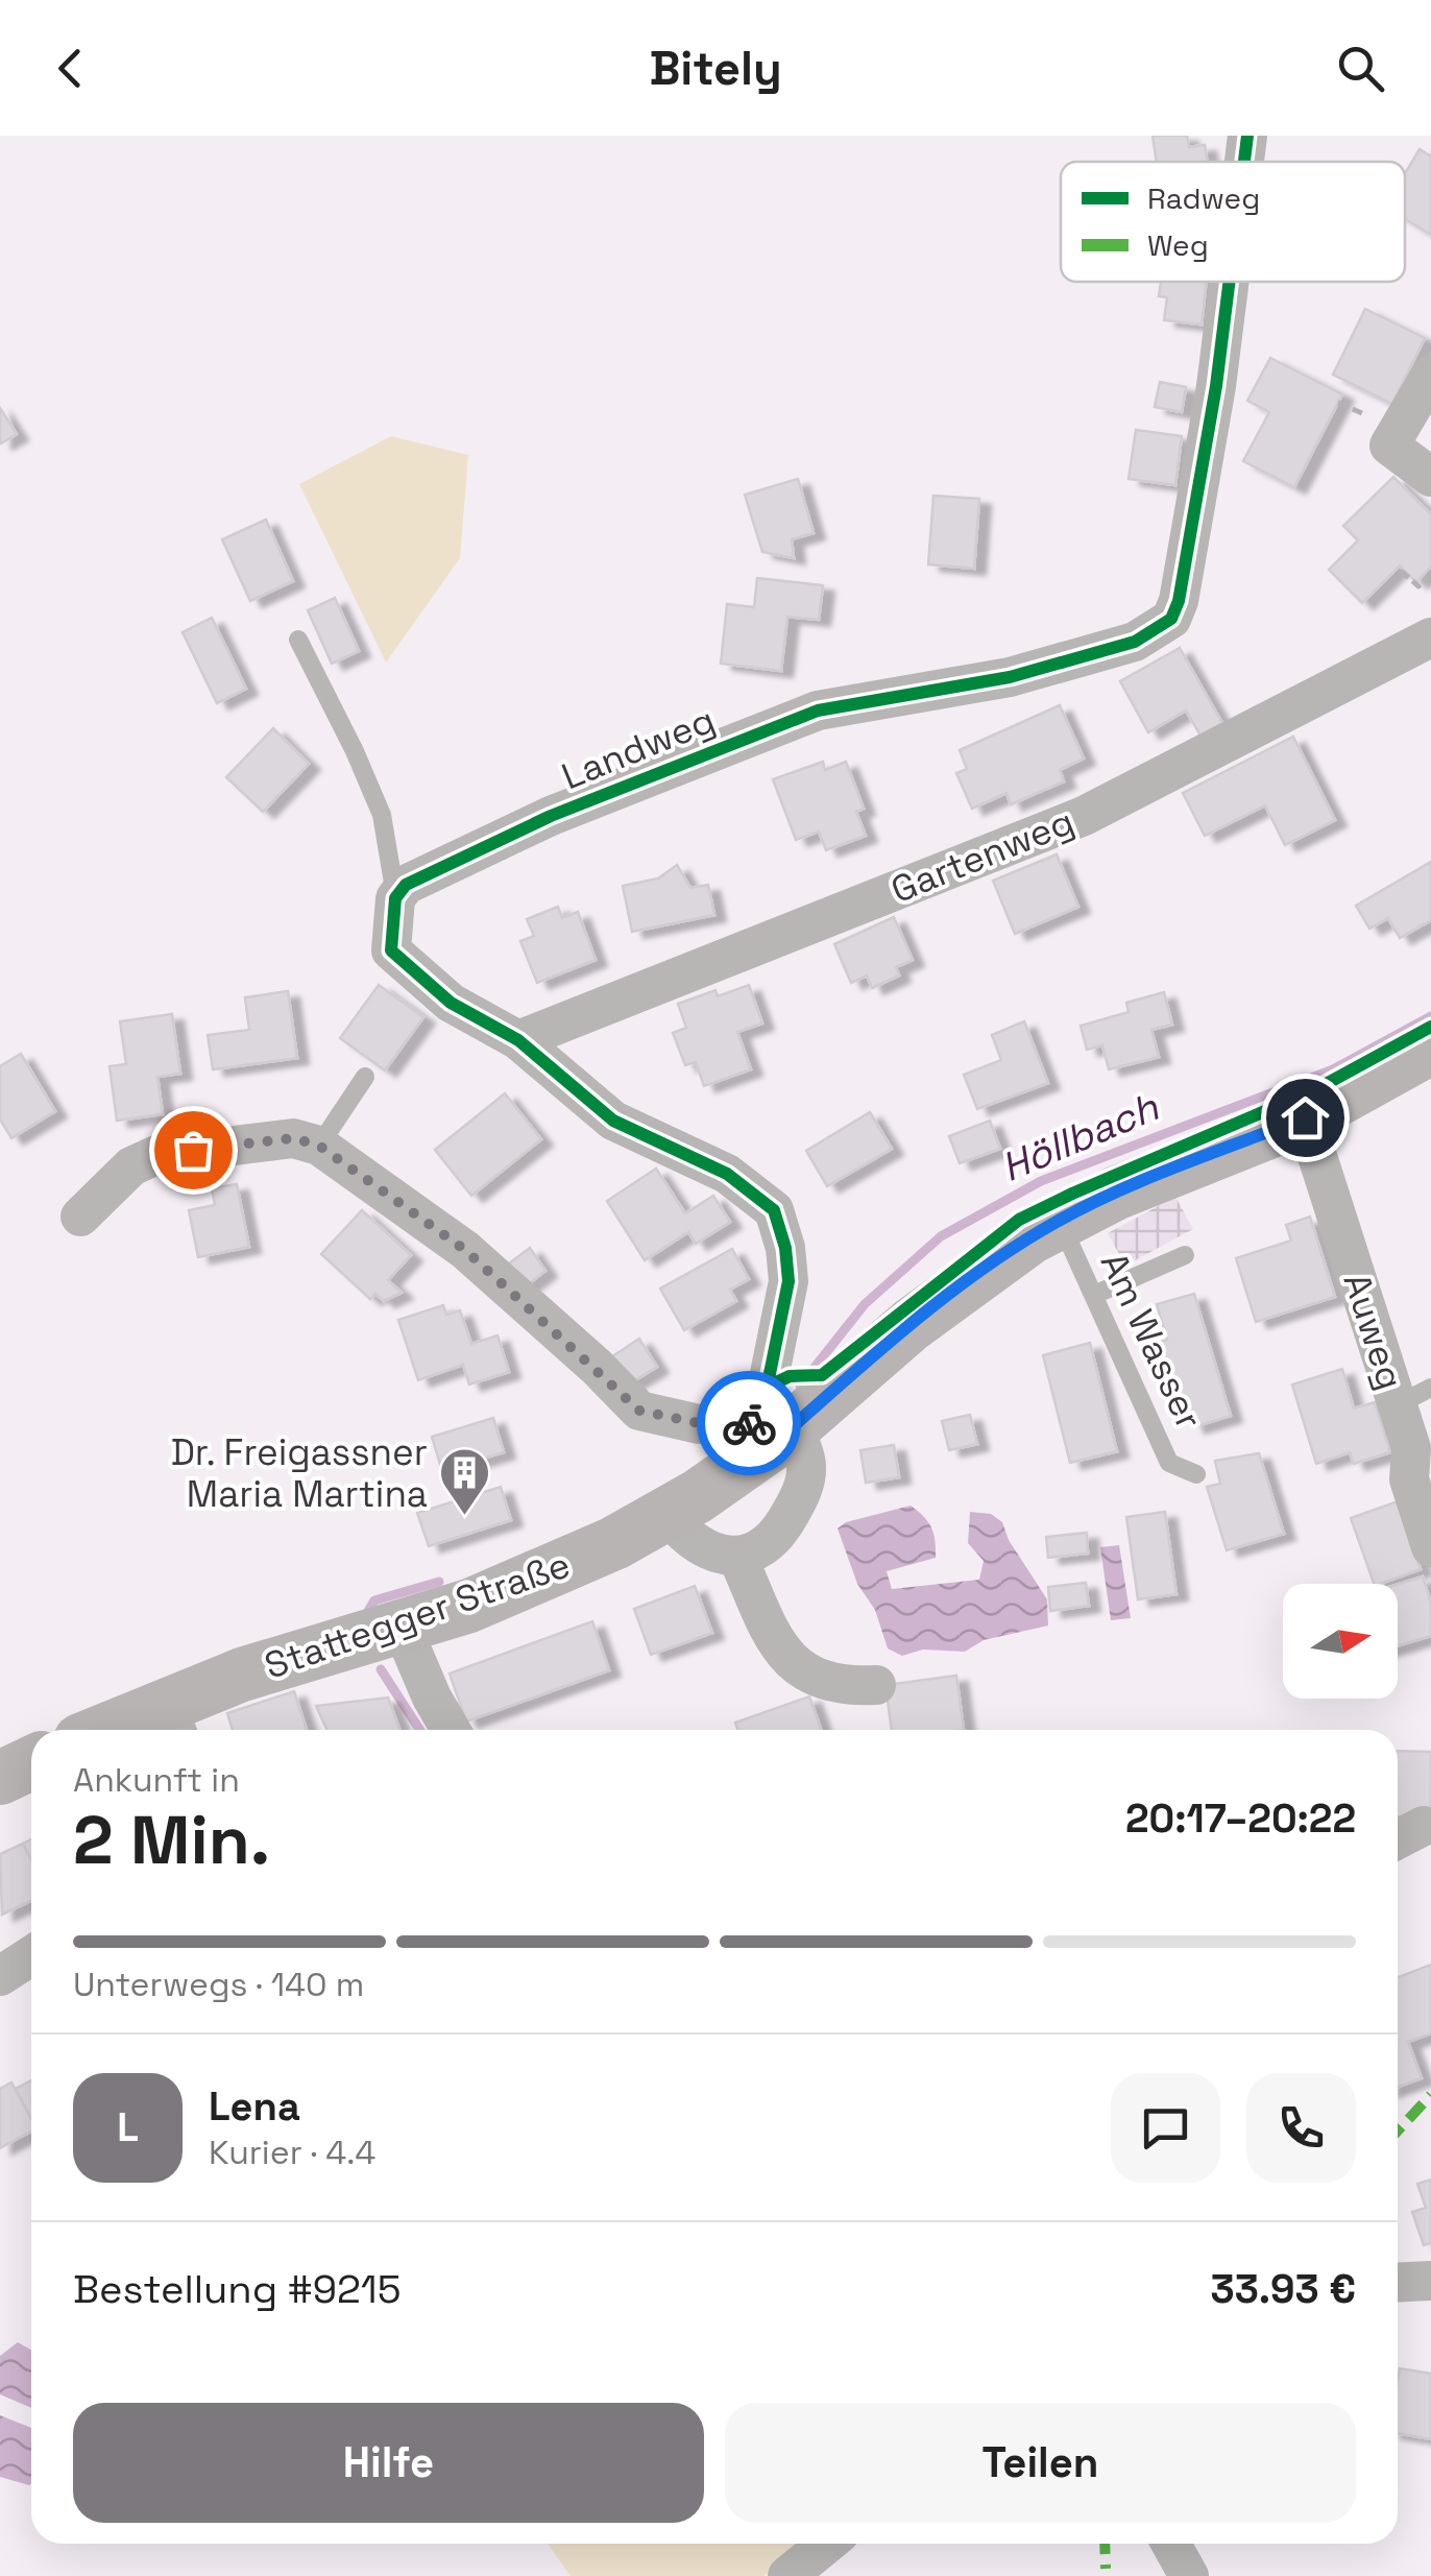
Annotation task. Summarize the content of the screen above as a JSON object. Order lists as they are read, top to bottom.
{
  "streets": {
    "main road": ["Stattegger Straße"],
    "street": ["Landweg", "Gartenweg", "Auweg"],
    "lane": ["Am Wasser"]
  },
  "crossings": [
    ["Auweg", "Stattegger Straße"],
    ["Am Wasser", "Stattegger Straße"]
  ],
  "water": ["Höllbach"],
  "places": {
    "building": ["Dr. Freigassner Maria Martina"]
  },
  "legend": ["Radweg", "Weg"],
  "north": "right",
  "page": {
    "header": "Bitely",
    "heading": ["2 Min.", "Ankunft in", "20:17–20:22"],
    "panel": [
      "Lena",
      "Kurier · 4.4",
      "Bestellung #9215",
      "33.93 €"
    ],
    "bar": "Unterwegs · 140 m",
    "round": "L",
    "buttons": ["Hilfe", "Teilen"]
  }
}
